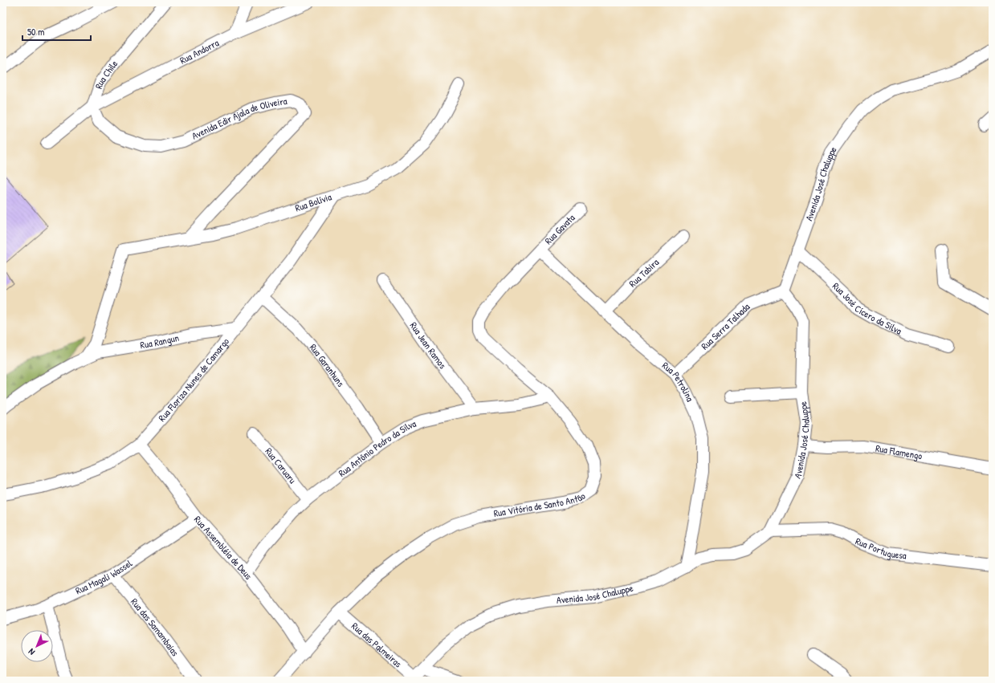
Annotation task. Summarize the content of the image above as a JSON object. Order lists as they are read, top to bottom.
{
  "streets": {
    "street": [
      "Rua Andorra",
      "Rua Chile",
      "Avenida Edir Ajala de Oliveira",
      "Avenida José Chaluppe",
      "Rua Bolívia",
      "Rua Gavata",
      "Rua Tabira",
      "Rua José Cícero da Silva",
      "Rua Serra Talhada",
      "Rua Rangun",
      "Rua Jean Ramos",
      "Rua Garanhuns",
      "Rua Floriza Nunes de Camargo",
      "Rua Petrolina",
      "Rua Antônio Pedro da Silva",
      "Rua Flamengo",
      "Rua Caruaru",
      "Rua Vitória de Santo Antão",
      "Rua Assembléia de Deus",
      "Rua Portuguesa",
      "Rua Magali Wassel",
      "Rua das Samambaias",
      "Rua das Palmeiras"
    ]
  },
  "crossings": [
    ["Rua Andorra", "Rua Chile"],
    ["Rua Andorra", "Avenida Edir Ajala de Oliveira"],
    ["Rua Chile", "Avenida Edir Ajala de Oliveira"],
    ["Avenida Edir Ajala de Oliveira", "Rua Bolívia"],
    ["Avenida José Chaluppe", "Rua José Cícero da Silva"],
    ["Avenida José Chaluppe", "Rua Serra Talhada"],
    ["Avenida José Chaluppe", "Rua Petrolina"],
    ["Avenida José Chaluppe", "Rua Flamengo"],
    ["Avenida José Chaluppe", "Rua Portuguesa"],
    ["Avenida José Chaluppe", "Rua das Palmeiras"],
    ["Rua Bolívia", "Rua Rangun"],
    ["Rua Bolívia", "Rua Floriza Nunes de Camargo"],
    ["Rua Gavata", "Rua Petrolina"],
    ["Rua Gavata", "Rua Vitória de Santo Antão"],
    ["Rua Tabira", "Rua Petrolina"],
    ["Rua Serra Talhada", "Rua Petrolina"],
    ["Rua Rangun", "Rua Floriza Nunes de Camargo"],
    ["Rua Jean Ramos", "Rua Antônio Pedro da Silva"],
    ["Rua Garanhuns", "Rua Floriza Nunes de Camargo"],
    ["Rua Garanhuns", "Rua Antônio Pedro da Silva"],
    ["Rua Floriza Nunes de Camargo", "Rua Assembléia de Deus"],
    ["Rua Petrolina", "Rua Vitória de Santo Antão"],
    ["Rua Antônio Pedro da Silva", "Rua Caruaru"],
    ["Rua Antônio Pedro da Silva", "Rua Vitória de Santo Antão"],
    ["Rua Antônio Pedro da Silva", "Rua Assembléia de Deus"],
    ["Rua Vitória de Santo Antão", "Rua Assembléia de Deus"],
    ["Rua Vitória de Santo Antão", "Rua das Palmeiras"],
    ["Rua Assembléia de Deus", "Rua Magali Wassel"],
    ["Rua Magali Wassel", "Rua das Samambaias"]
  ],
  "scale_bar": "50 m",
  "north": "bottom left"
}
